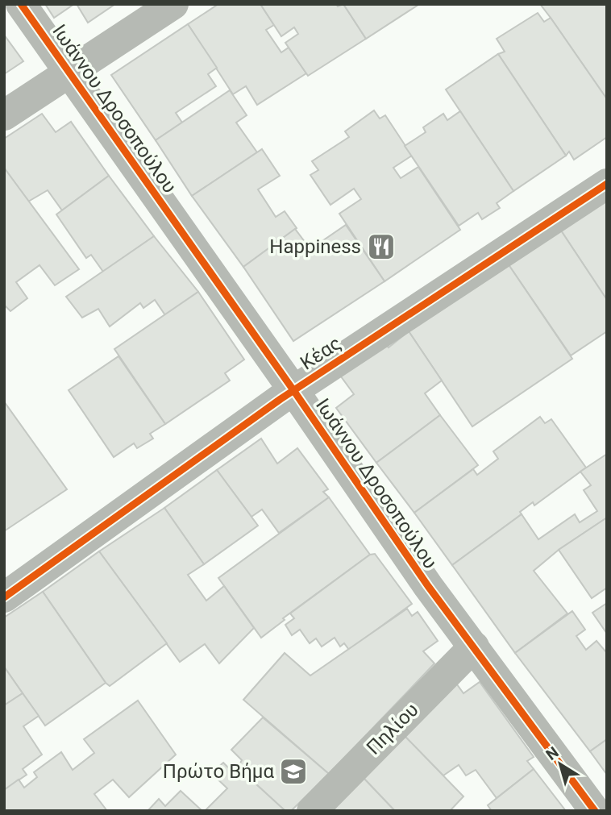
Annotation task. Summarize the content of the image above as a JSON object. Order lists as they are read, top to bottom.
{
  "streets": {
    "street": ["Ιωάννου Δροσοπούλου", "Κέας", "Πηλίου"]
  },
  "crossings": [
    ["Ιωάννου Δροσοπούλου", "Κέας"],
    ["Ιωάννου Δροσοπούλου", "Πηλίου"]
  ],
  "places": {
    "restaurant": ["Happiness"],
    "school or university": ["Πρώτο Βήμα"]
  },
  "north": "top left"
}
